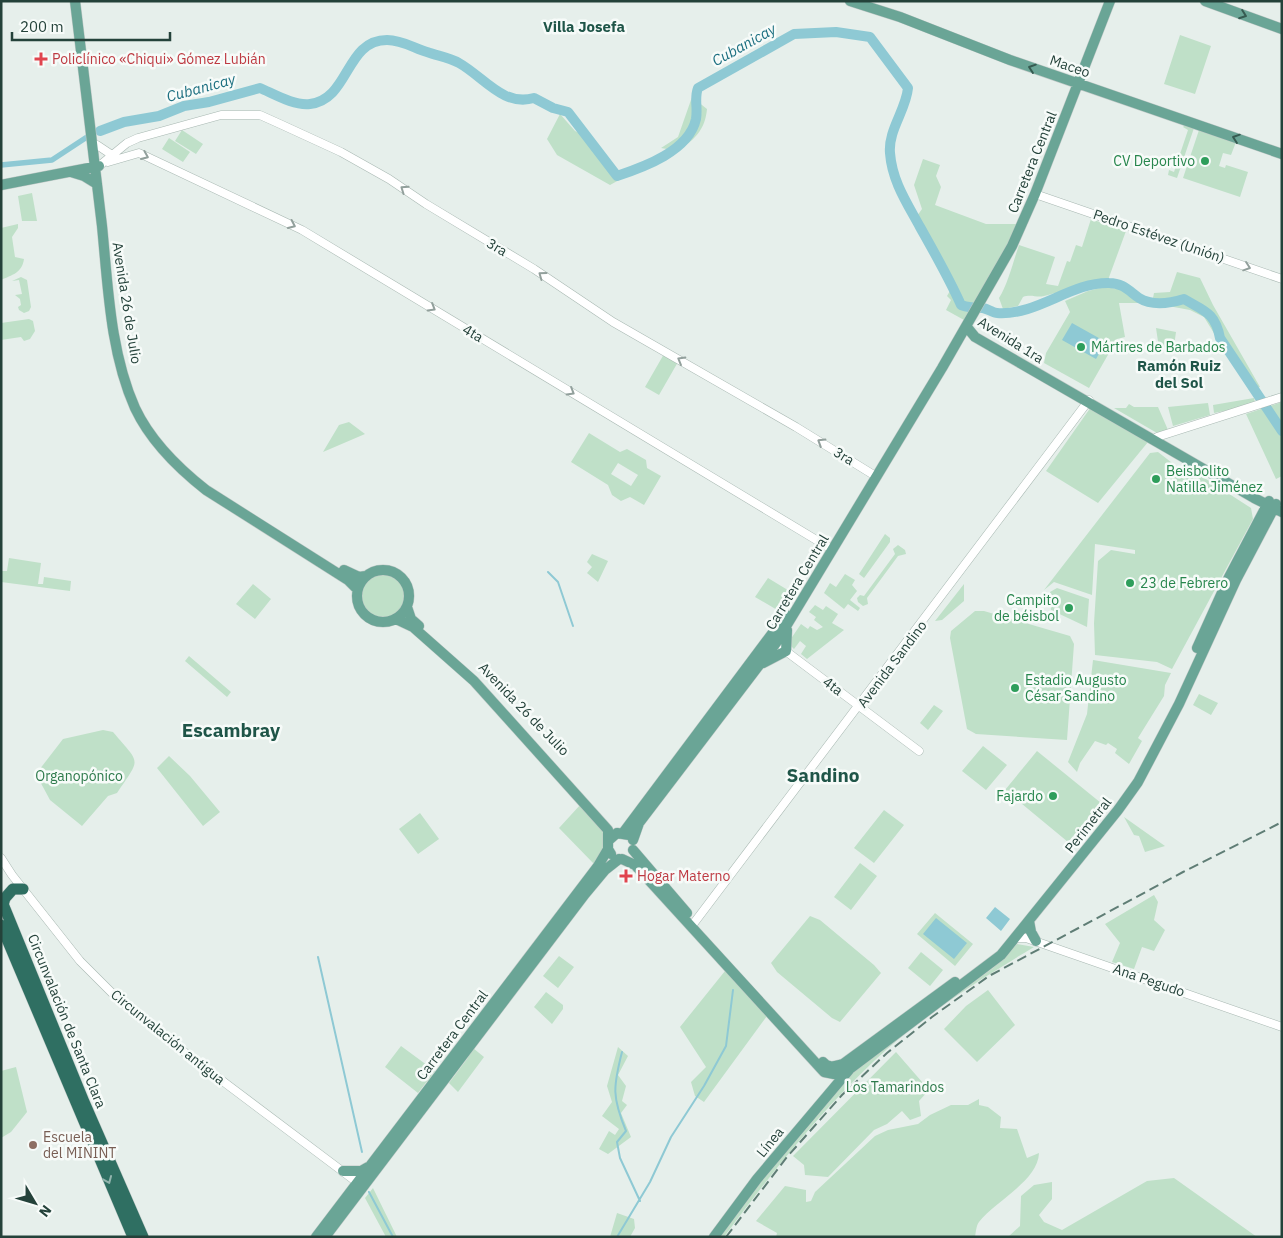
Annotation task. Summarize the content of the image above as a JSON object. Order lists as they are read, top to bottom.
{
  "streets": {
    "highway": ["Circunvalación de Santa Clara"],
    "main road": [
      "Maceo",
      "Carretera Central",
      "Avenida 26 de Julio",
      "Avenida 1ra",
      "Perimetral",
      "Línea"
    ],
    "street": [
      "Pedro Estévez (Unión)",
      "3ra",
      "4ta",
      "Avenida Sandino",
      "Ana Pegudo",
      "Circunvalación antigua"
    ]
  },
  "crossings": [
    ["Maceo", "Carretera Central"],
    ["Carretera Central", "Pedro Estévez (Unión)"],
    ["Carretera Central", "3ra"],
    ["Carretera Central", "Avenida 26 de Julio"],
    ["Carretera Central", "4ta"],
    ["Carretera Central", "Avenida 1ra"],
    ["Carretera Central", "Circunvalación antigua"],
    ["3ra", "Avenida 26 de Julio"],
    ["3ra", "4ta"],
    ["Avenida 26 de Julio", "4ta"],
    ["4ta", "Avenida Sandino"],
    ["Avenida 1ra", "Avenida Sandino"],
    ["Avenida 1ra", "Perimetral"],
    ["Perimetral", "Ana Pegudo"],
    ["Perimetral", "Línea"]
  ],
  "one_way": [
    "Maceo",
    "Pedro Estévez (Unión)",
    "3ra",
    "4ta"
  ],
  "districts": [
    "Villa Josefa",
    "Ramón Ruiz del Sol",
    "Escambray",
    "Sandino"
  ],
  "water": ["Cubanicay"],
  "parks": ["Organopónico", "Los Tamarindos"],
  "places": {
    "health": ["Policlínico «Chiqui» Gómez Lubián", "Hogar Materno"],
    "other": [
      "CV Deportivo",
      "Mártires de Barbados",
      "Beisbolito Natilla Jiménez",
      "23 de Febrero",
      "Campito de béisbol",
      "Estadio Augusto César Sandino",
      "Fajardo",
      "Escuela del MININT"
    ]
  },
  "scale_bar": "200 m",
  "north": "bottom right"
}
